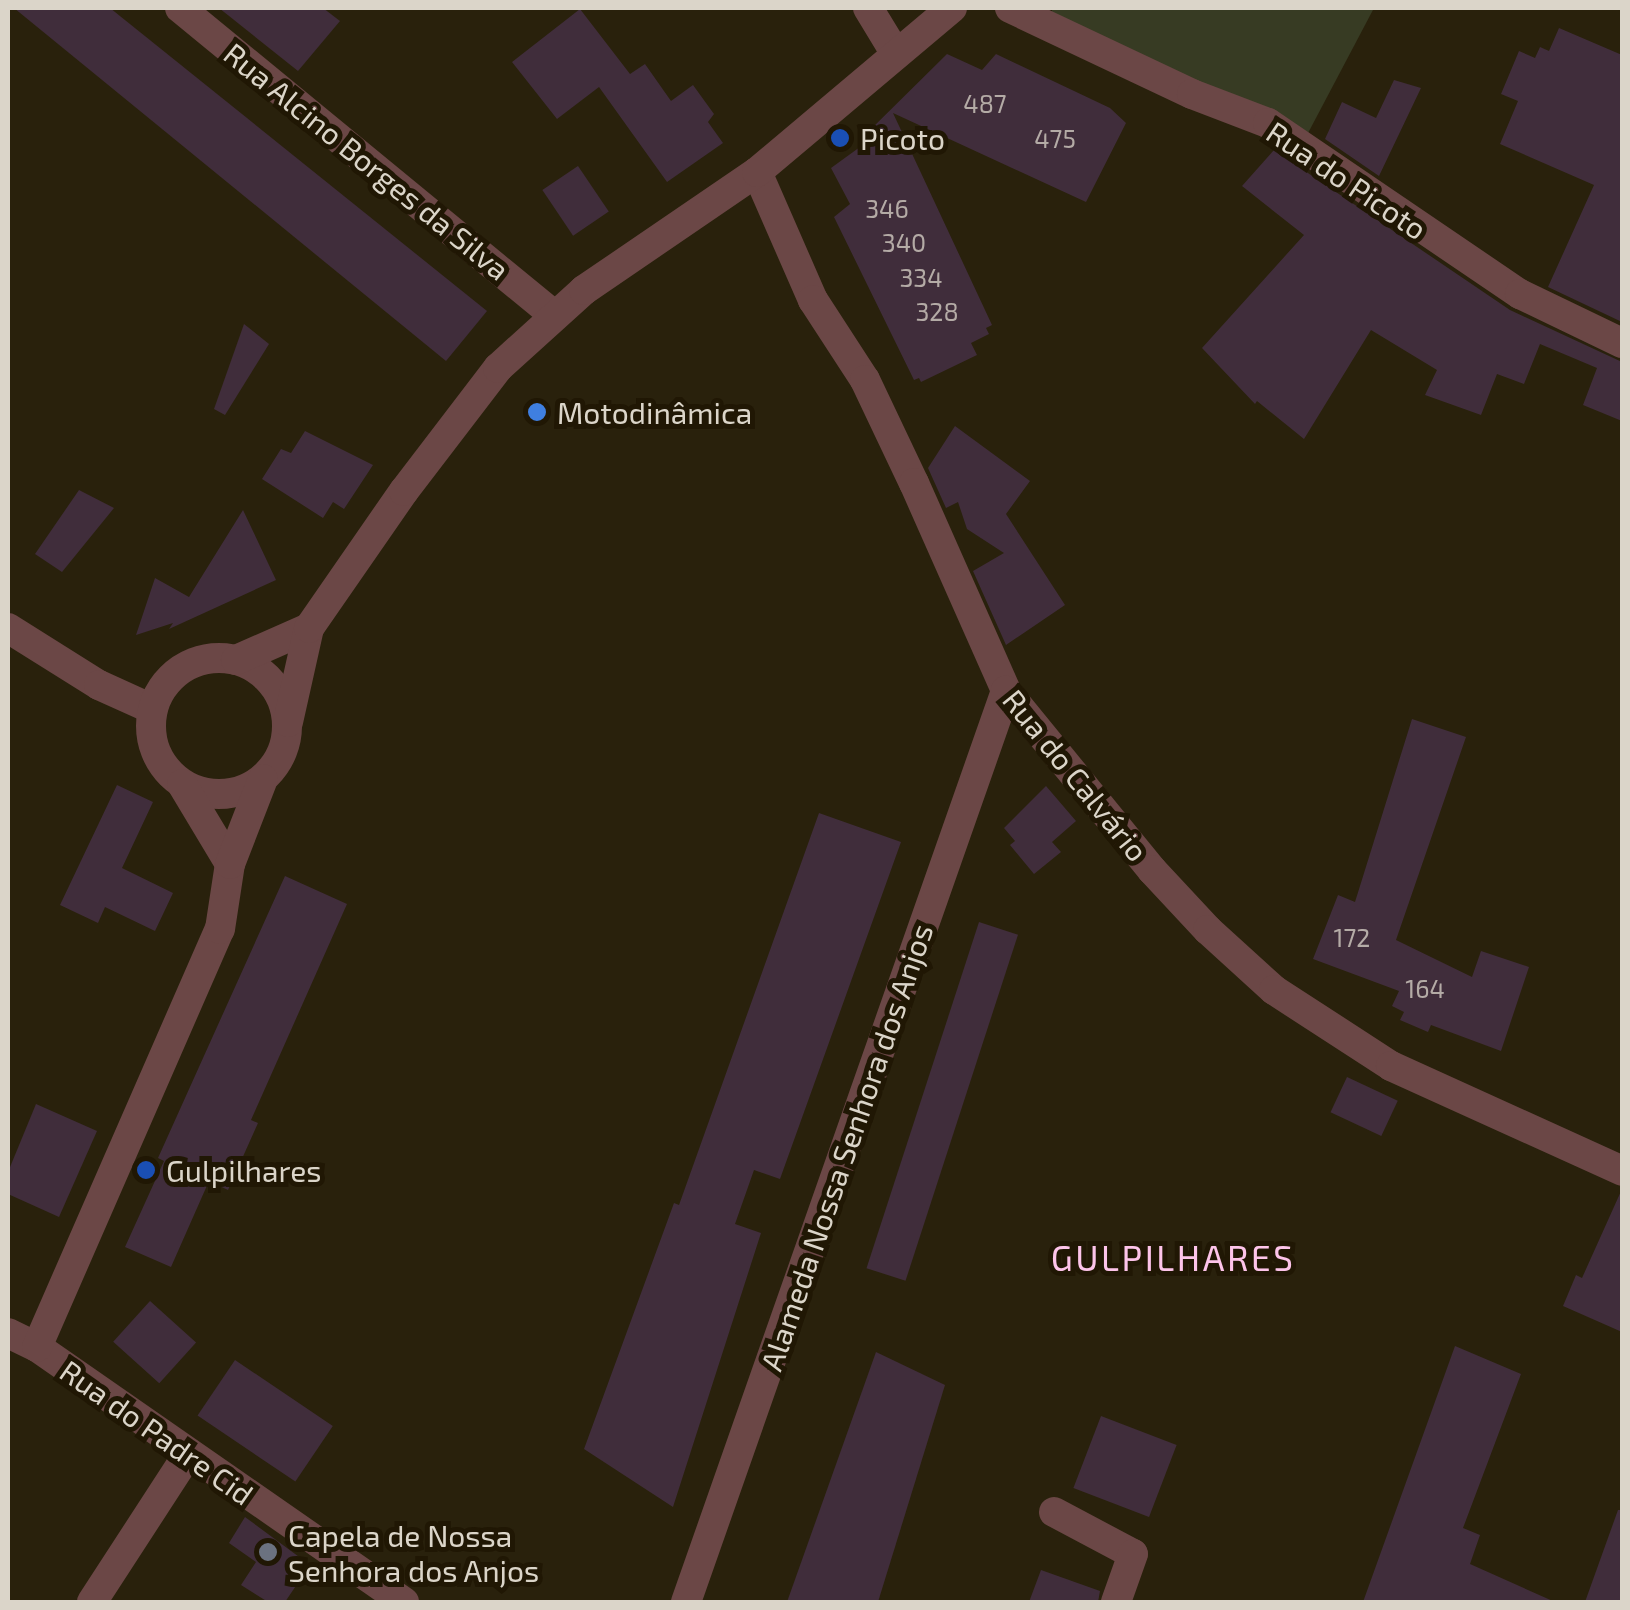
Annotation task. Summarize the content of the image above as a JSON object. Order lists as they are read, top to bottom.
{
  "streets": {
    "street": [
      "Rua Alcino Borges da Silva",
      "Rua do Picoto",
      "Rua do Calvário",
      "Alameda Nossa Senhora dos Anjos",
      "Rua do Padre Cid"
    ]
  },
  "crossings": [
    ["Rua do Calvário", "Alameda Nossa Senhora dos Anjos"]
  ],
  "districts": ["GULPILHARES"],
  "places": [
    "Picoto",
    "Motodinâmica",
    "Gulpilhares",
    "Capela de Nossa Senhora dos Anjos"
  ],
  "house_numbers": [
    "487",
    "475",
    "346",
    "340",
    "334",
    "328",
    "172",
    "164"
  ]
}
